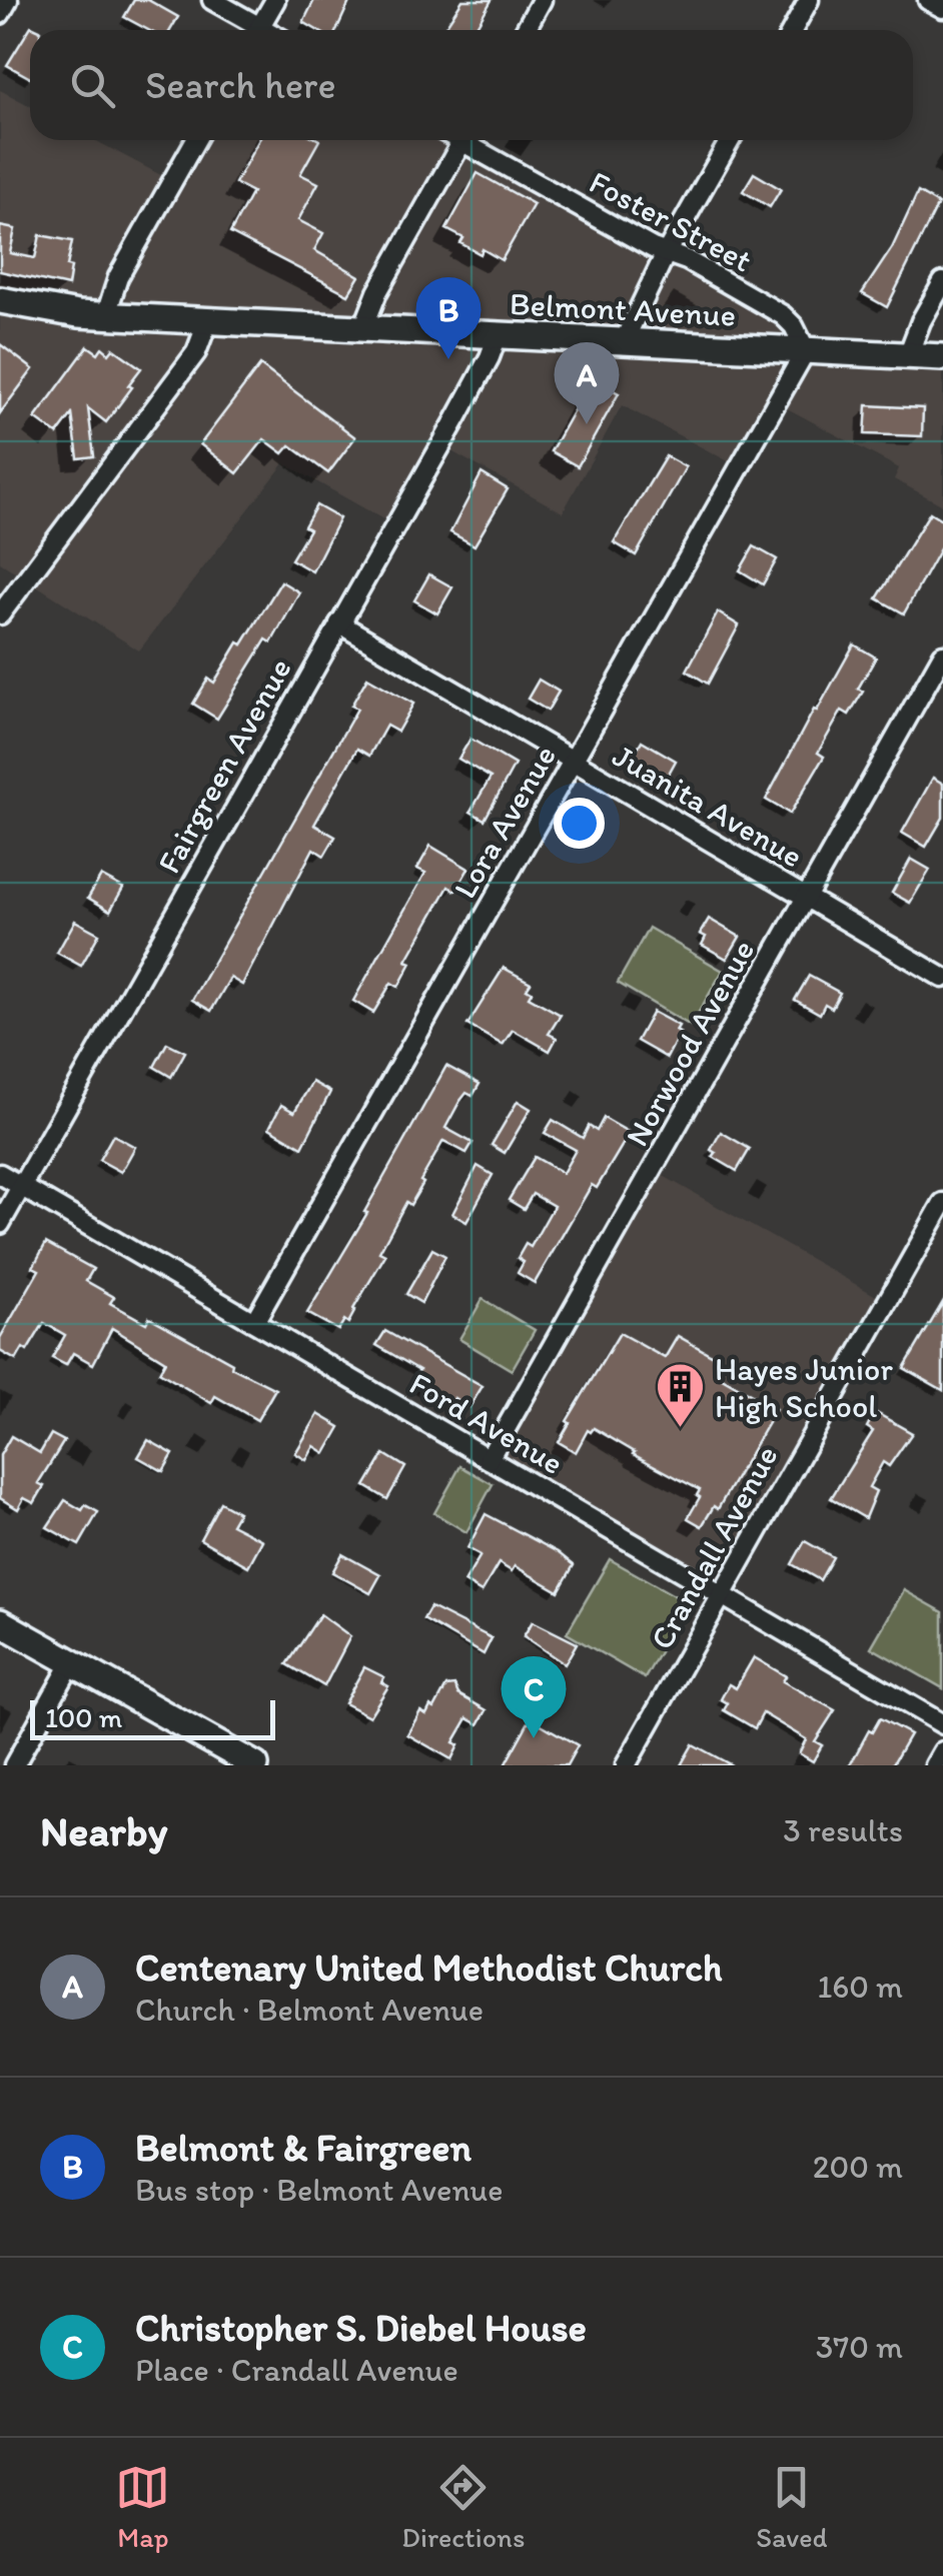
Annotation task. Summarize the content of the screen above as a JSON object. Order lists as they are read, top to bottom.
{
  "streets": {
    "main road": ["Belmont Avenue"],
    "street": [
      "Foster Street",
      "Fairgreen Avenue",
      "Juanita Avenue",
      "Lora Avenue",
      "Norwood Avenue",
      "Ford Avenue",
      "Crandall Avenue"
    ]
  },
  "crossings": [
    ["Foster Street", "Belmont Avenue"],
    ["Foster Street", "Lora Avenue"],
    ["Belmont Avenue", "Fairgreen Avenue"],
    ["Belmont Avenue", "Lora Avenue"],
    ["Fairgreen Avenue", "Juanita Avenue"],
    ["Fairgreen Avenue", "Ford Avenue"],
    ["Juanita Avenue", "Lora Avenue"],
    ["Juanita Avenue", "Norwood Avenue"],
    ["Lora Avenue", "Ford Avenue"],
    ["Norwood Avenue", "Ford Avenue"],
    ["Ford Avenue", "Crandall Avenue"]
  ],
  "places": {
    "building": ["Hayes Junior High School"]
  },
  "scale_bar": "100 m",
  "page": {
    "search": "Search here",
    "pins": ["B", "A", "C"],
    "scale": "100 m",
    "heading": ["Nearby", "3 results"],
    "list": [
      {
        "mark": "A",
        "name": "Centenary United Methodist Church",
        "note": "Church · Belmont Avenue",
        "value": "160 m"
      },
      {
        "mark": "B",
        "name": "Belmont & Fairgreen",
        "note": "Bus stop · Belmont Avenue",
        "value": "200 m"
      },
      {
        "mark": "C",
        "name": "Christopher S. Diebel House",
        "note": "Place · Crandall Avenue",
        "value": "370 m"
      }
    ],
    "nav": ["Map", "Directions", "Saved"]
  }
}
